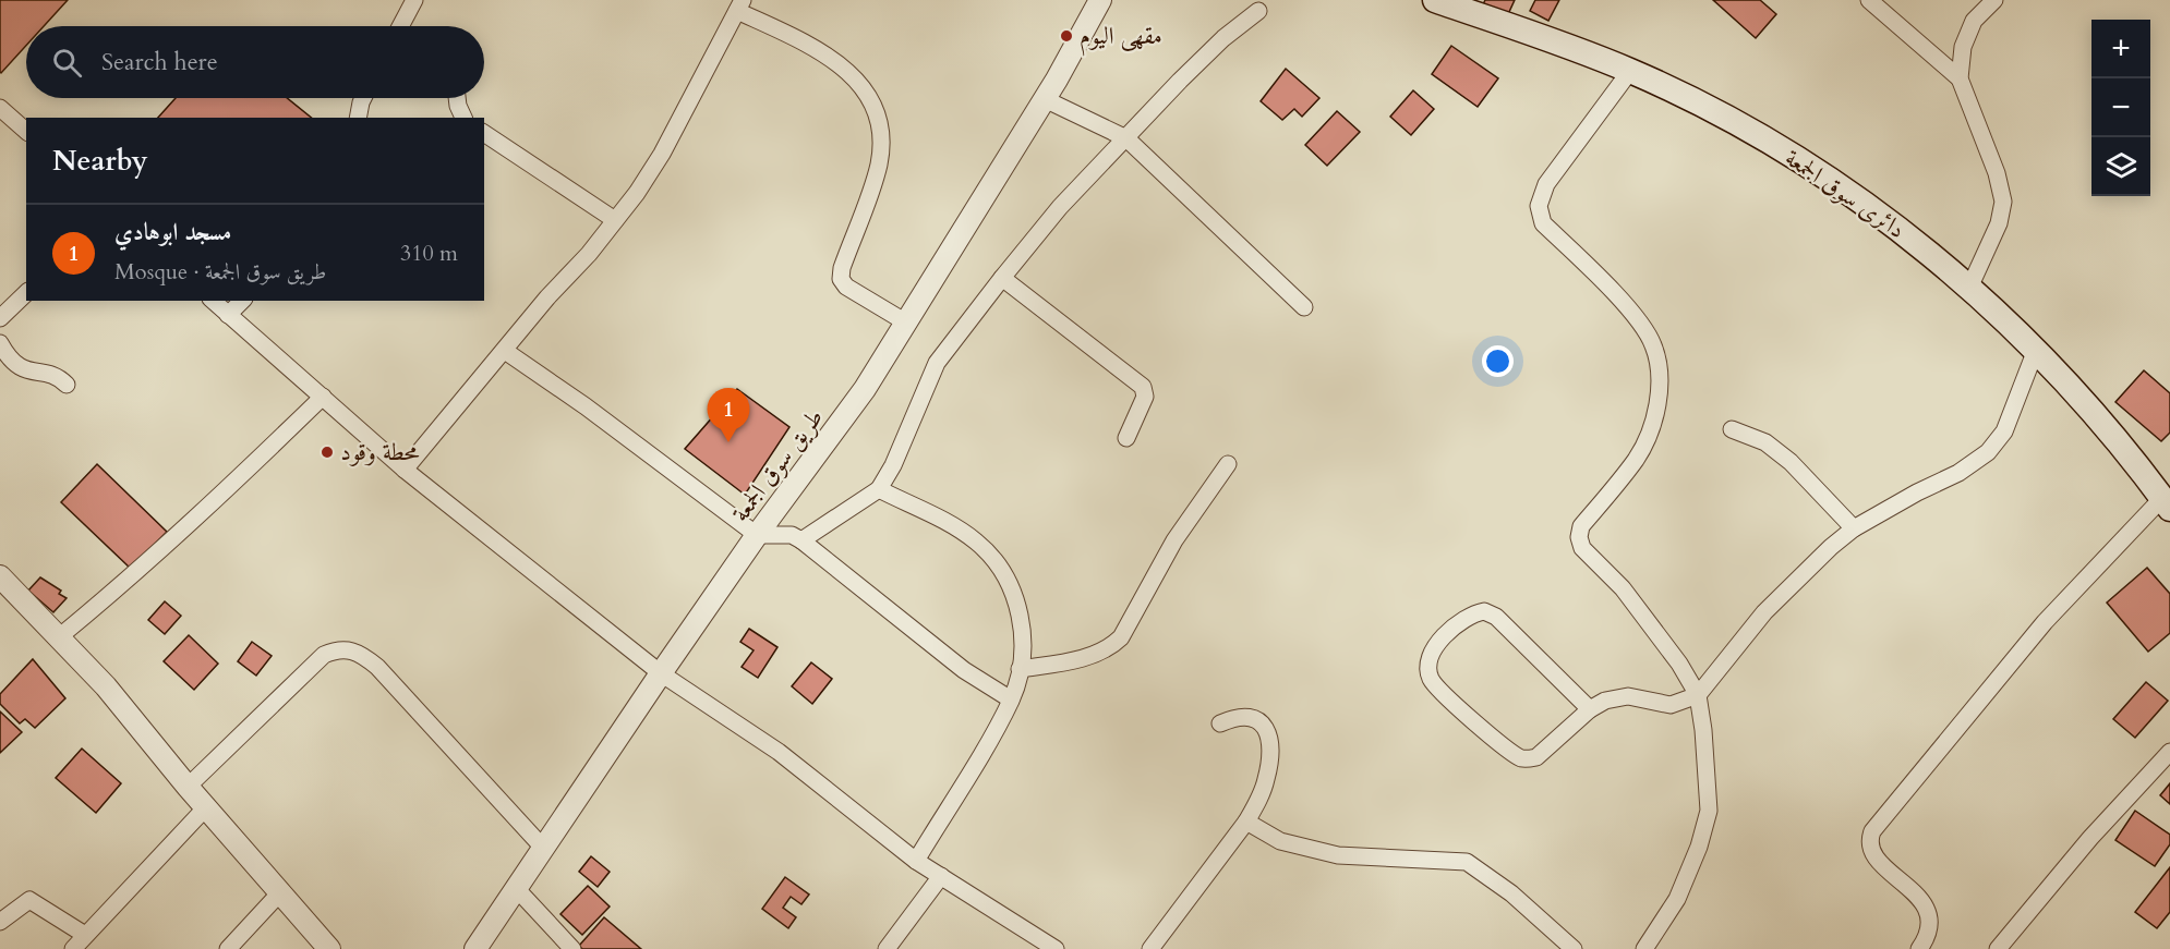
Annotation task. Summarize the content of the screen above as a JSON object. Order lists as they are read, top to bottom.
{
  "streets": {
    "main road": ["دائرى سوق الجمعة"],
    "street": ["طريق سوق الجمعة"]
  },
  "places": ["مقهى اليوم", "محطة وقود"],
  "page": {
    "map_buttons": ["+", "−"],
    "search": "Search here",
    "heading": "Nearby",
    "list": [
      {
        "mark": "1",
        "name": "مسجد ابوهادي",
        "note": "Mosque · طريق سوق الجمعة",
        "value": "310 m"
      }
    ],
    "pins": "1"
  }
}
